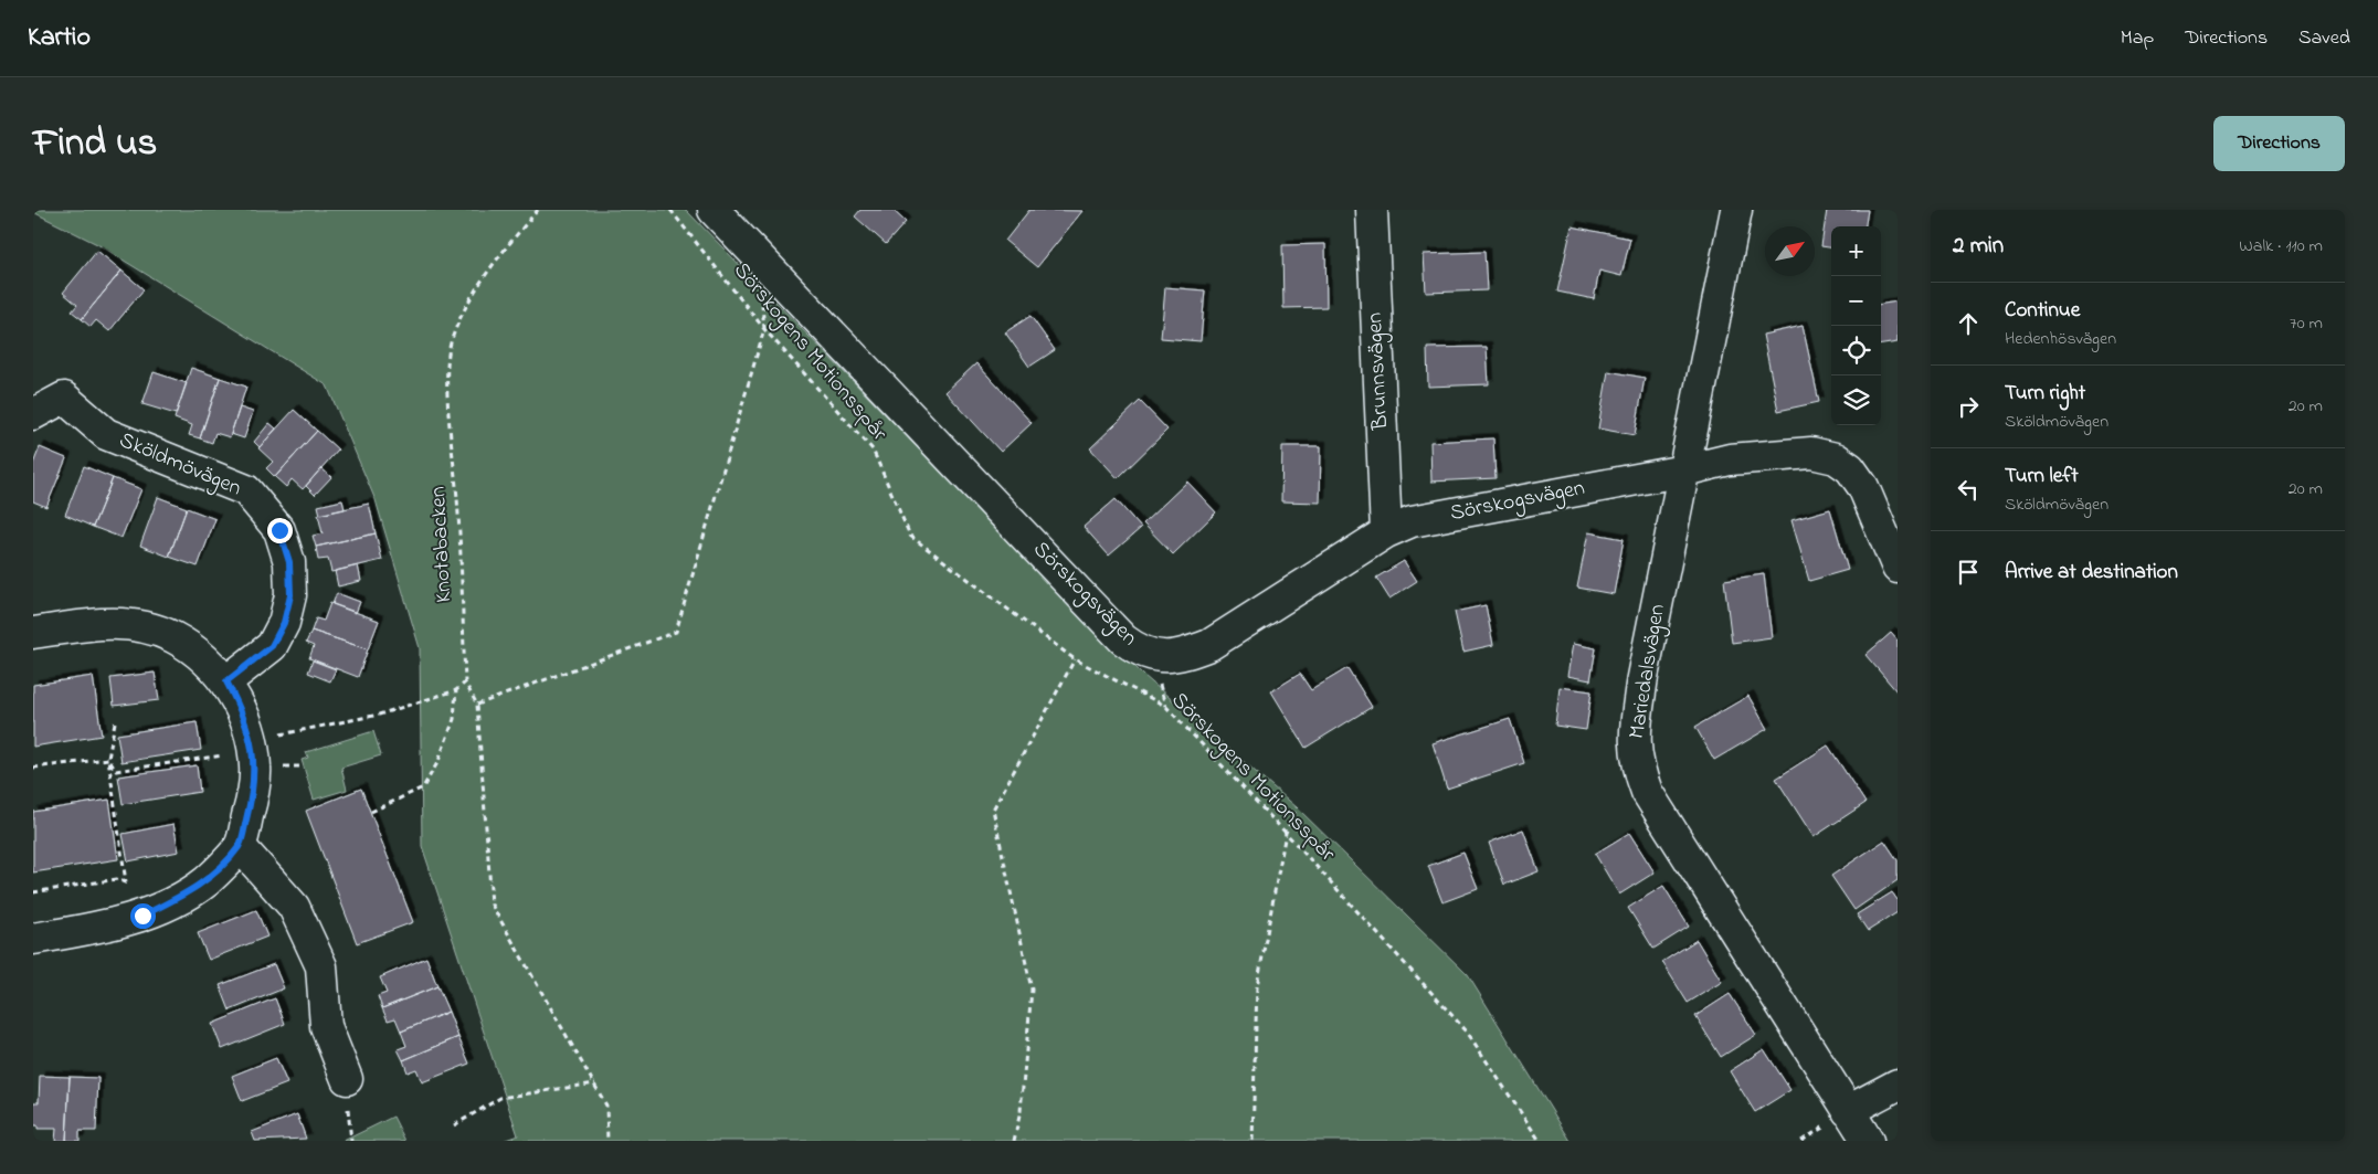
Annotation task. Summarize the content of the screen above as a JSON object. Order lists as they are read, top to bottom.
{
  "streets": {
    "street": [
      "Brunnsvägen",
      "Sköldmövägen",
      "Sörskogsvägen",
      "Mariedalsvägen"
    ],
    "path": ["Sörskogens Motionsspår", "Knotabacken"]
  },
  "crossings": [
    ["Brunnsvägen", "Sörskogsvägen"],
    ["Sörskogsvägen", "Mariedalsvägen"]
  ],
  "north": "top right",
  "page": {
    "header": "Kartio",
    "nav": ["Map", "Directions", "Saved"],
    "title": "Find us",
    "buttons": "Directions",
    "heading": ["2 min", "Walk · 110 m"],
    "map_buttons": ["+", "−"],
    "list": [
      ["Continue", "Hedenhösvägen", "70 m"],
      ["Turn right", "Sköldmövägen", "20 m"],
      ["Turn left", "Sköldmövägen", "20 m"],
      "Arrive at destination"
    ]
  }
}
